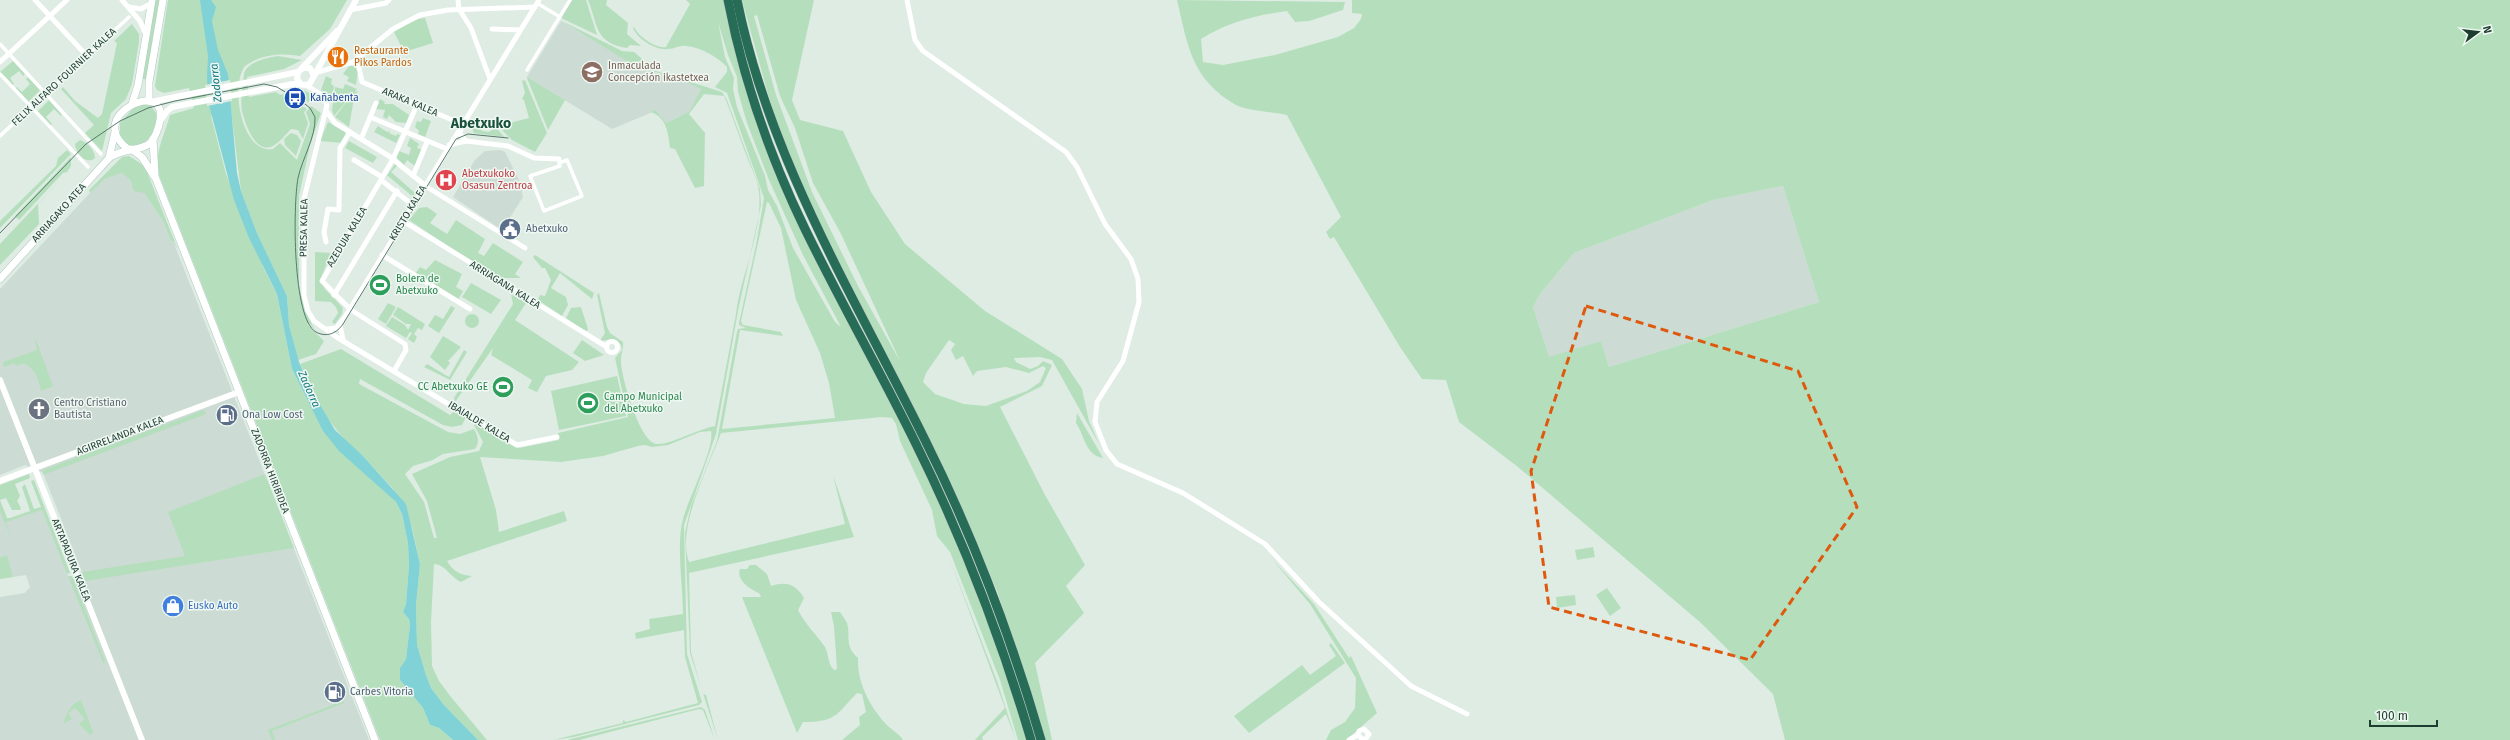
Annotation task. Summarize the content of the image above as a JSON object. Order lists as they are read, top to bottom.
{
  "streets": {
    "main road": ["ARRIAGAKO ATEA", "ZADORRA HIRIBIDEA"],
    "street": [
      "FELIX ALFARO FOURNIER KALEA",
      "ARAKA KALEA",
      "KRISTO KALEA",
      "PRESA KALEA",
      "AZEDUIA KALEA",
      "ARRIAGANA KALEA",
      "IBAIALDE KALEA",
      "AGIRRELANDA KALEA",
      "ARTAPADURA KALEA"
    ]
  },
  "crossings": [
    ["ARAKA KALEA", "KRISTO KALEA"],
    ["ARAKA KALEA", "AZEDUIA KALEA"],
    ["ARRIAGAKO ATEA", "ZADORRA HIRIBIDEA"],
    ["KRISTO KALEA", "AZEDUIA KALEA"],
    ["KRISTO KALEA", "ARRIAGANA KALEA"],
    ["PRESA KALEA", "IBAIALDE KALEA"],
    ["AZEDUIA KALEA", "IBAIALDE KALEA"],
    ["AGIRRELANDA KALEA", "ZADORRA HIRIBIDEA"],
    ["AGIRRELANDA KALEA", "ARTAPADURA KALEA"]
  ],
  "districts": ["Abetxuko"],
  "water": ["Zadorra"],
  "places": {
    "restaurant": ["Restaurante Pikos Pardos"],
    "school or university": ["Inmaculada Concepción ikastetxea"],
    "bus stop": ["Kañabenta"],
    "hospital": ["Abetxukoko Osasun Zentroa"],
    "public building": ["Abetxuko"],
    "sports": ["Bolera de Abetxuko", "CC Abetxuko GE", "Campo Municipal del Abetxuko"],
    "church": ["Centro Cristiano Bautista"],
    "fuel station": ["Ona Low Cost", "Carbes Vitoria"],
    "shop": ["Eusko Auto"]
  },
  "scale_bar": "100 m",
  "north": "right"
}
